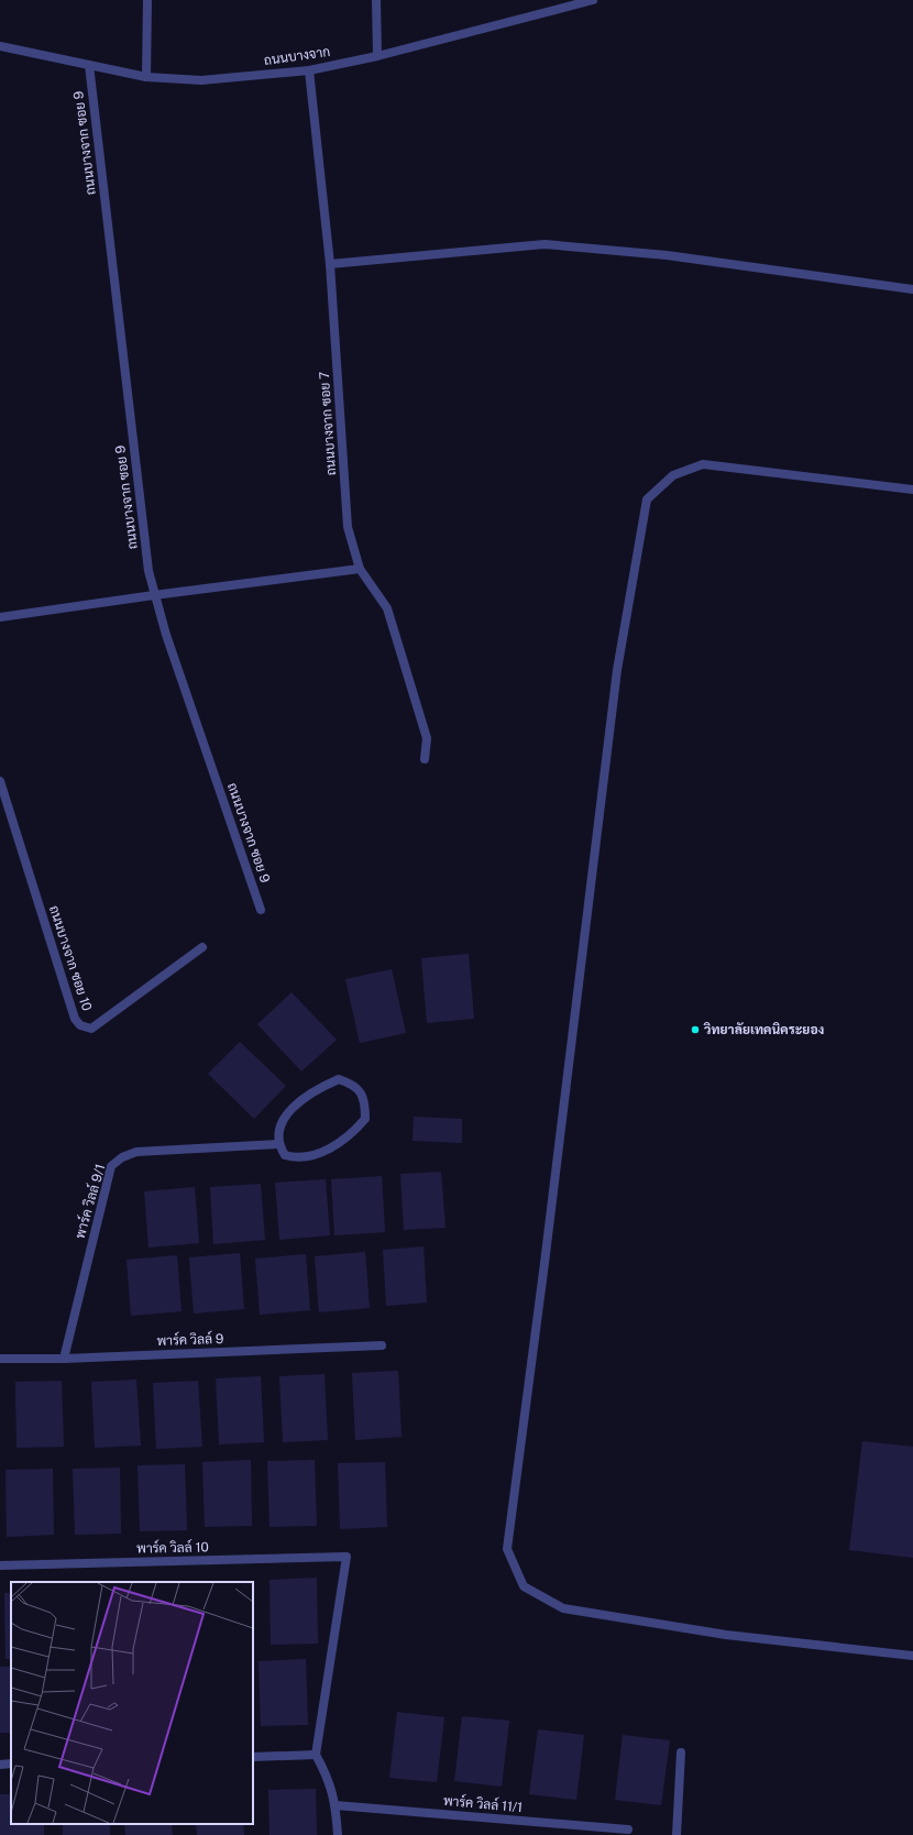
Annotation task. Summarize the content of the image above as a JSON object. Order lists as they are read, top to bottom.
{
  "streets": {
    "street": [
      "ถนนบางจาก",
      "ถนนบางจาก ซอย 9",
      "ถนนบางจาก ซอย 7",
      "ถนนบางจาก ซอย 10",
      "พาร์ค วิลล์ 9/1",
      "พาร์ค วิลล์ 9",
      "พาร์ค วิลล์ 10",
      "พาร์ค วิลล์ 11/1"
    ]
  },
  "crossings": [
    ["ถนนบางจาก", "ถนนบางจาก ซอย 9"],
    ["ถนนบางจาก", "ถนนบางจาก ซอย 7"],
    ["พาร์ค วิลล์ 9/1", "พาร์ค วิลล์ 9"]
  ],
  "places": ["วิทยาลัยเทคนิคระยอง"]
}
